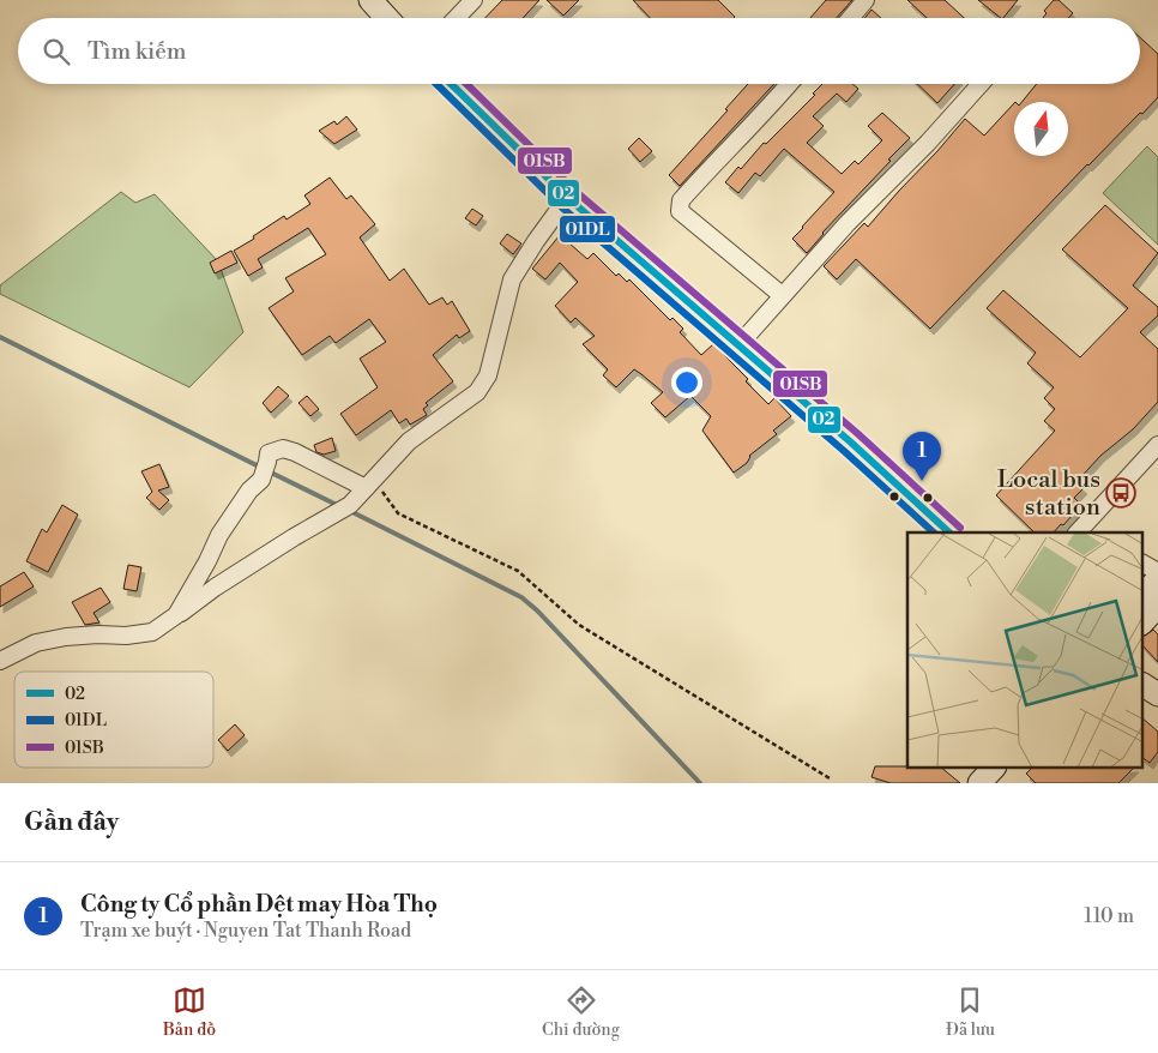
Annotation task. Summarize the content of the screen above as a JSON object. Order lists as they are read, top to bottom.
{
  "places": {
    "bus stop": ["Local bus station"]
  },
  "lines": ["transit line 02", "transit line 01DL", "transit line 01SB"],
  "legend": ["02", "01DL", "01SB"],
  "north": "top",
  "page": {
    "search": "Tìm kiếm",
    "pins": "1",
    "heading": "Gần đây",
    "list": [
      {
        "mark": "1",
        "name": "Công ty Cổ phần Dệt may Hòa Thọ",
        "note": "Trạm xe buýt · Nguyen Tat Thanh Road",
        "value": "110 m"
      }
    ],
    "nav": ["Bản đồ", "Chỉ đường", "Đã lưu"]
  }
}
